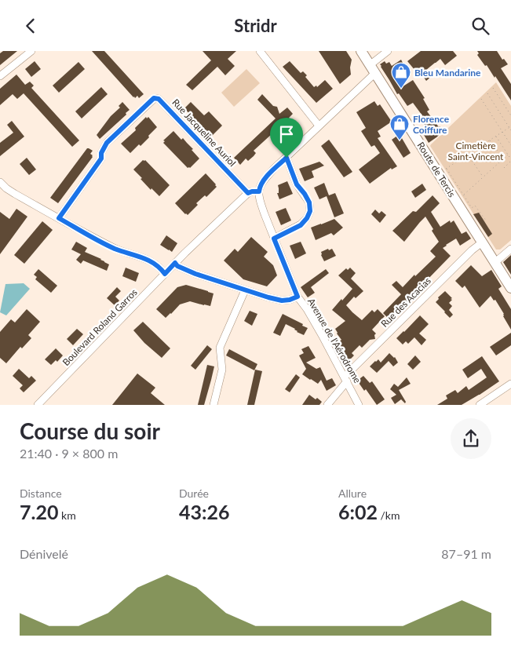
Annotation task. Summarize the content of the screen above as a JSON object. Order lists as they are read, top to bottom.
{
  "streets": {
    "main road": ["Route de Tercis"],
    "street": [
      "Rue Jacqueline Auriol",
      "Rue des Acacias",
      "Boulevard Roland Garros",
      "Avenue de l'Aérodrome"
    ]
  },
  "crossings": [
    ["Route de Tercis", "Rue des Acacias"],
    ["Rue des Acacias", "Avenue de l'Aérodrome"],
    ["Boulevard Roland Garros", "Avenue de l'Aérodrome"]
  ],
  "parks": ["Cimetière Saint-Vincent"],
  "places": {
    "shop": ["Bleu Mandarine", "Florence Coiffure"]
  },
  "page": {
    "header": "Stridr",
    "heading": ["Course du soir", "21:40 · 9 × 800 m"],
    "stats": [
      ["Distance", "7.20 km"],
      ["Durée", "43:26"],
      ["Allure", "6:02 /km"]
    ],
    "chart": ["Dénivelé", "87–91 m"]
  }
}
